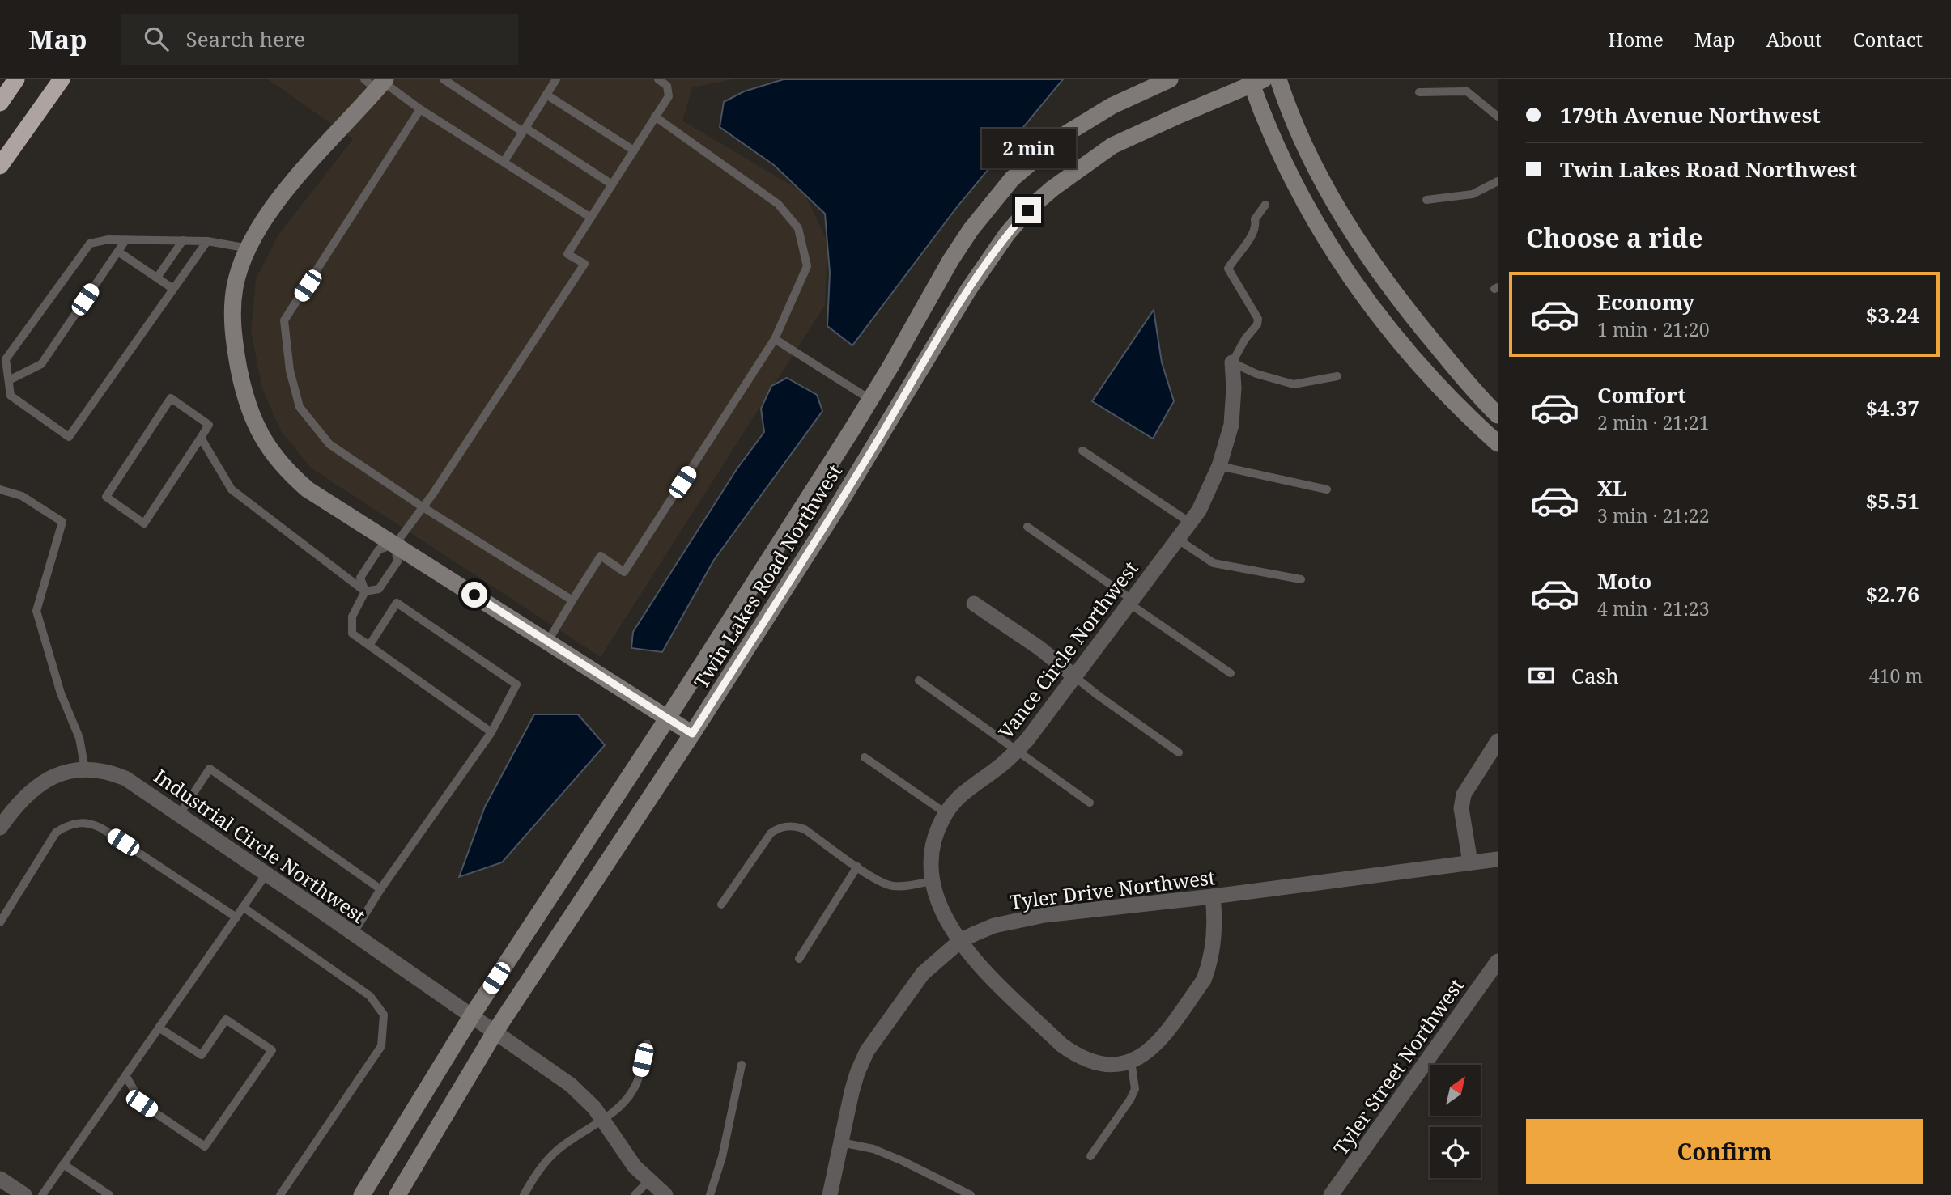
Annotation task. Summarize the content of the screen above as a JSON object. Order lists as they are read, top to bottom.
{
  "streets": {
    "street": [
      "Twin Lakes Road Northwest",
      "Vance Circle Northwest",
      "Industrial Circle Northwest",
      "Tyler Drive Northwest",
      "Tyler Street Northwest"
    ]
  },
  "crossings": [
    ["Twin Lakes Road Northwest", "Industrial Circle Northwest"],
    ["Vance Circle Northwest", "Tyler Drive Northwest"]
  ],
  "north": "top right",
  "page": {
    "header": "Map",
    "search": "Search here",
    "nav": [
      "Home",
      "Map",
      "About",
      "Contact"
    ],
    "banner": ["179th Avenue Northwest", "Twin Lakes Road Northwest"],
    "bubble": "2 min",
    "heading": "Choose a ride",
    "list": [
      {
        "name": "Economy",
        "note": "1 min · 21:20",
        "value": "$3.24"
      },
      {
        "name": "Comfort",
        "note": "2 min · 21:21",
        "value": "$4.37"
      },
      {
        "name": "XL",
        "note": "3 min · 21:22",
        "value": "$5.51"
      },
      {
        "name": "Moto",
        "note": "4 min · 21:23",
        "value": "$2.76"
      }
    ],
    "pay": ["Cash", "410 m"],
    "buttons": "Confirm"
  }
}
